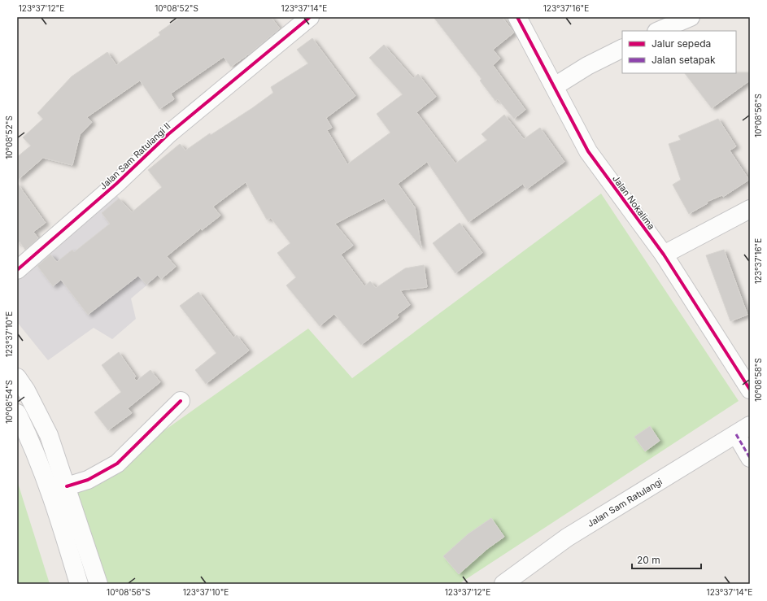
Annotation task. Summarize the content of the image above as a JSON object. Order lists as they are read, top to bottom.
{
  "streets": {
    "street": ["Jalan Sam Ratulangi II", "Jalan Nokalima", "Jalan Sam Ratulangi"]
  },
  "legend": ["Jalur sepeda", "Jalan setapak"],
  "scale_bar": "20 m",
  "coordinates": [
    "123°37'12\"E",
    "10°08'52\"S",
    "123°37'14\"E",
    "123°37'16\"E",
    "10°08'56\"S",
    "123°37'10\"E",
    "10°08'58\"S",
    "10°08'54\"S"
  ]
}
